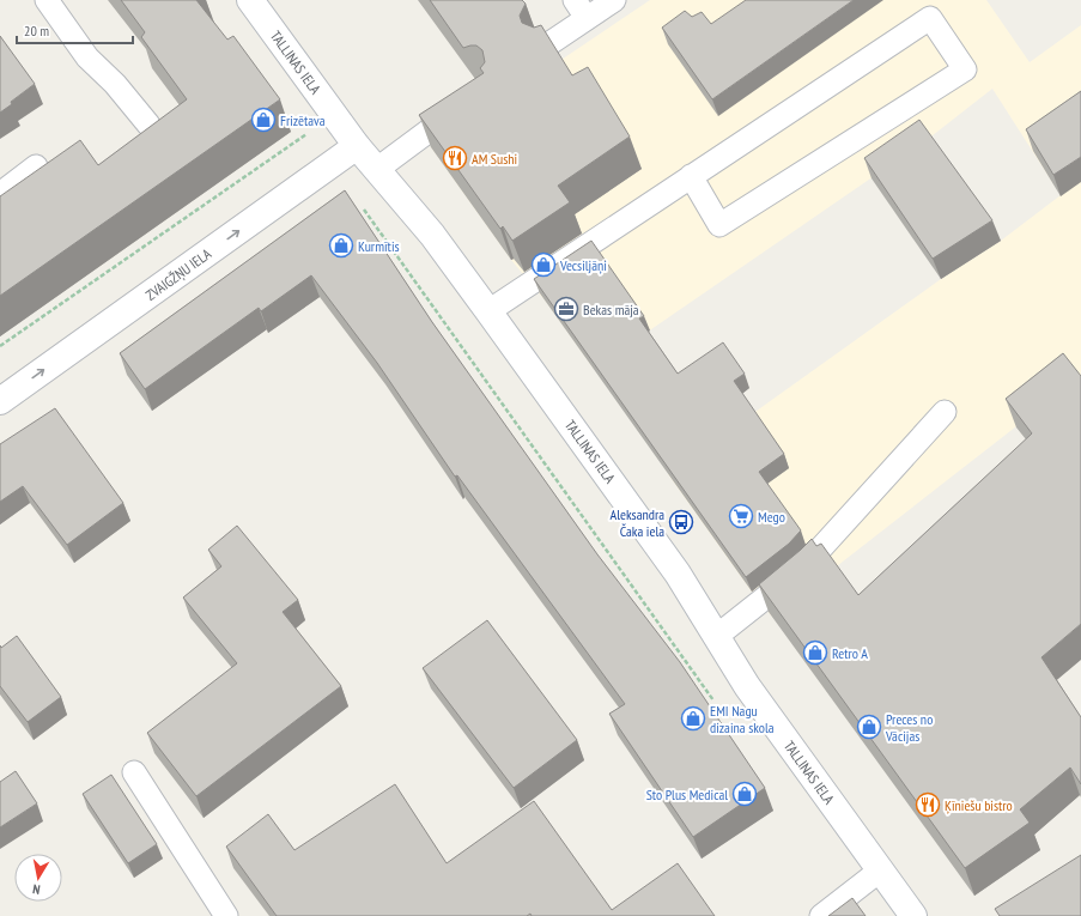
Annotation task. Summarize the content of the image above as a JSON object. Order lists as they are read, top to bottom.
{
  "streets": {
    "street": ["TALLINAS IELA", "ZVAIGŽŅU IELA"]
  },
  "crossings": [
    ["TALLINAS IELA", "ZVAIGŽŅU IELA"]
  ],
  "one_way": ["ZVAIGŽŅU IELA"],
  "places": {
    "shop": [
      "Frizētava",
      "Kurmītis",
      "Vecsiljāņi",
      "Retro A",
      "EMI Nagu dizaina skola",
      "Preces no Vācijas",
      "Sto Plus Medical"
    ],
    "restaurant": ["AM Sushi", "Ķīniešu bistro"],
    "office": ["Bekas māja"],
    "supermarket": ["Mego"],
    "bus stop": ["Aleksandra Čaka iela"]
  },
  "scale_bar": "20 m",
  "north": "bottom"
}
